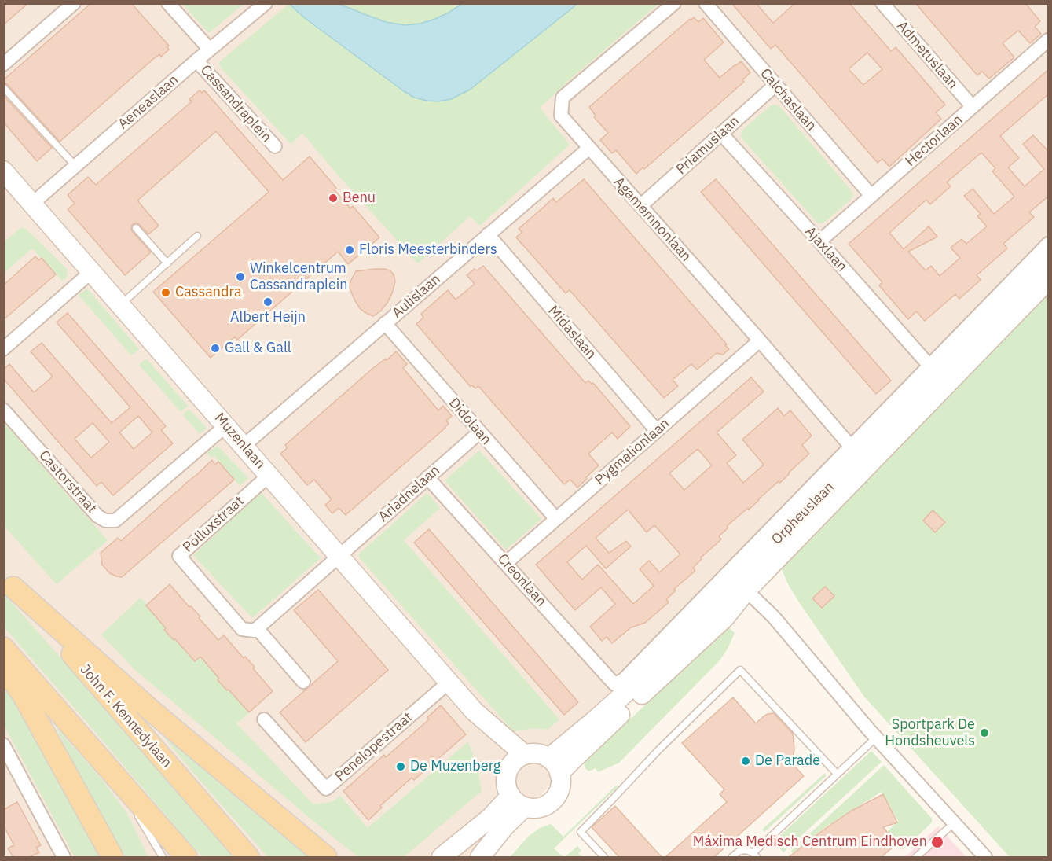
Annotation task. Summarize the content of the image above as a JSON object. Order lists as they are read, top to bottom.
{
  "streets": {
    "main road": ["Muzenlaan", "Orpheuslaan", "John F. Kennedylaan"],
    "street": [
      "Admetuslaan",
      "Calchaslaan",
      "Aeneaslaan",
      "Cassandraplein",
      "Hectorlaan",
      "Priamuslaan",
      "Agamemnonlaan",
      "Ajaxlaan",
      "Aulislaan",
      "Midaslaan",
      "Didolaan",
      "Pygmalionlaan",
      "Castorstraat",
      "Ariadnelaan",
      "Polluxstraat",
      "Creonlaan",
      "Penelopestraat"
    ]
  },
  "crossings": [
    ["Admetuslaan", "Hectorlaan"],
    ["Calchaslaan", "Hectorlaan"],
    ["Calchaslaan", "Priamuslaan"],
    ["Aeneaslaan", "Cassandraplein"],
    ["Aeneaslaan", "Muzenlaan"],
    ["Hectorlaan", "Ajaxlaan"],
    ["Priamuslaan", "Agamemnonlaan"],
    ["Priamuslaan", "Ajaxlaan"],
    ["Agamemnonlaan", "Aulislaan"],
    ["Agamemnonlaan", "Pygmalionlaan"],
    ["Agamemnonlaan", "Orpheuslaan"],
    ["Ajaxlaan", "Orpheuslaan"],
    ["Aulislaan", "Midaslaan"],
    ["Aulislaan", "Didolaan"],
    ["Aulislaan", "Muzenlaan"],
    ["Midaslaan", "Pygmalionlaan"],
    ["Didolaan", "Pygmalionlaan"],
    ["Didolaan", "Ariadnelaan"],
    ["Muzenlaan", "Castorstraat"],
    ["Muzenlaan", "Ariadnelaan"],
    ["Muzenlaan", "Orpheuslaan"],
    ["Muzenlaan", "Polluxstraat"],
    ["Muzenlaan", "Penelopestraat"],
    ["Pygmalionlaan", "Creonlaan"],
    ["Ariadnelaan", "Creonlaan"],
    ["Orpheuslaan", "Creonlaan"]
  ],
  "places": [
    "Benu",
    "Floris Meesterbinders",
    "Winkelcentrum Cassandraplein",
    "Cassandra",
    "Albert Heijn",
    "Gall & Gall",
    "Sportpark De Hondsheuvels",
    "De Parade",
    "De Muzenberg",
    "Máxima Medisch Centrum Eindhoven"
  ]
}
